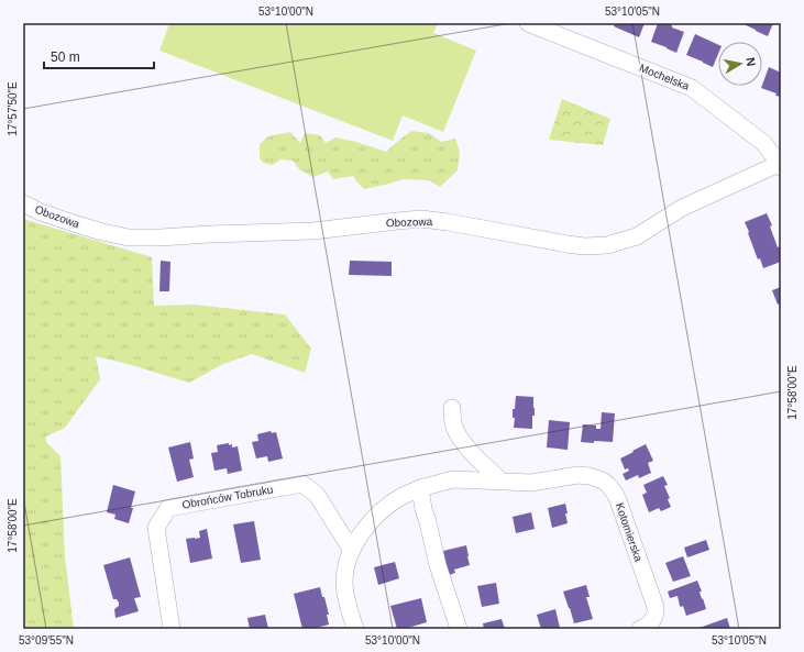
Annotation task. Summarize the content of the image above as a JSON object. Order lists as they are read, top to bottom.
{
  "streets": {
    "street": [
      "Mochelska",
      "Obozowa",
      "Obrońców Tobruku",
      "Kotomierska"
    ]
  },
  "crossings": [
    ["Mochelska", "Obozowa"],
    ["Obrońców Tobruku", "Kotomierska"]
  ],
  "scale_bar": "50 m",
  "north": "right",
  "coordinates": [
    "53°10'00\"N",
    "53°10'05\"N",
    "17°57'50\"E",
    "17°58'00\"E",
    "53°09'55\"N"
  ]
}
